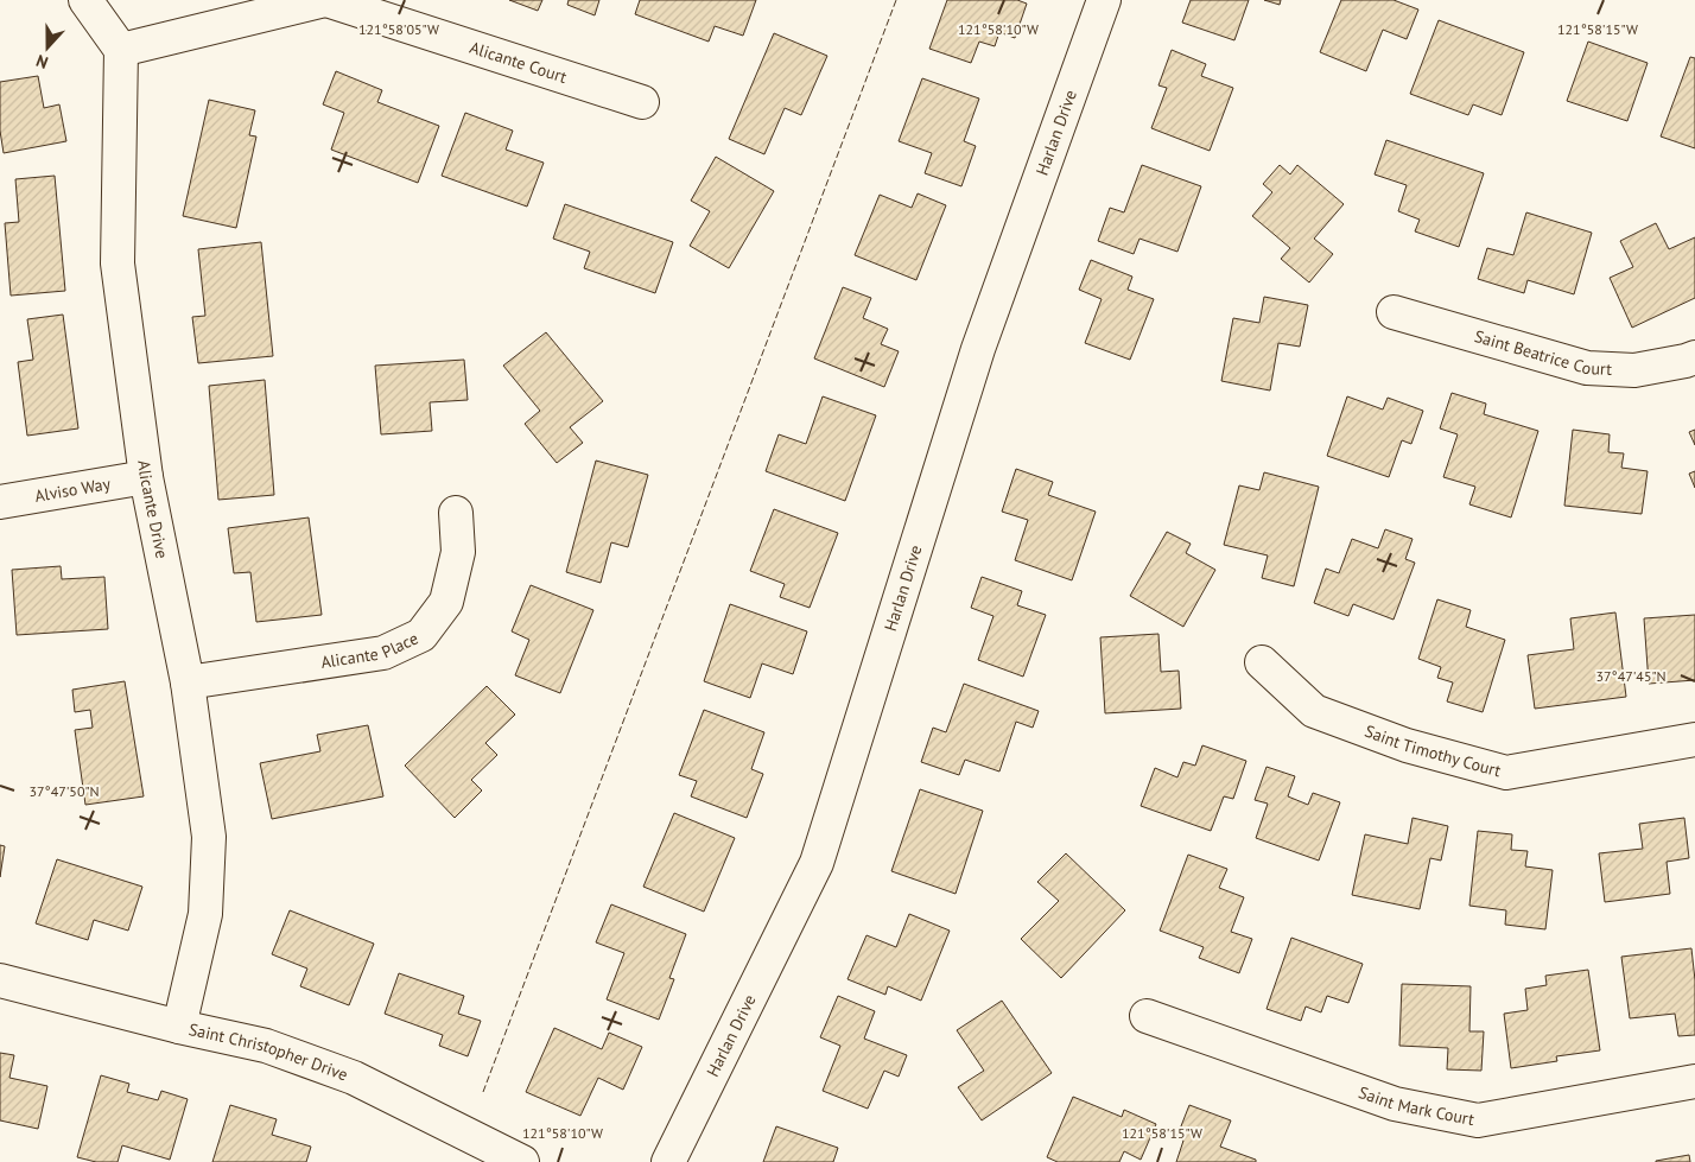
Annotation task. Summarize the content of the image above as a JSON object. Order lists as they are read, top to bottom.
{
  "streets": {
    "street": [
      "Alicante Court",
      "Harlan Drive",
      "Saint Beatrice Court",
      "Alviso Way",
      "Alicante Drive",
      "Alicante Place",
      "Saint Timothy Court",
      "Saint Christopher Drive",
      "Saint Mark Court"
    ]
  },
  "crossings": [
    ["Alicante Court", "Alicante Drive"],
    ["Alviso Way", "Alicante Drive"],
    ["Alicante Drive", "Alicante Place"],
    ["Alicante Drive", "Saint Christopher Drive"]
  ],
  "north": "bottom",
  "coordinates": [
    "121°58'10\"W",
    "121°58'15\"W",
    "121°58'05\"W",
    "37°47'45\"N",
    "37°47'50\"N"
  ]
}
